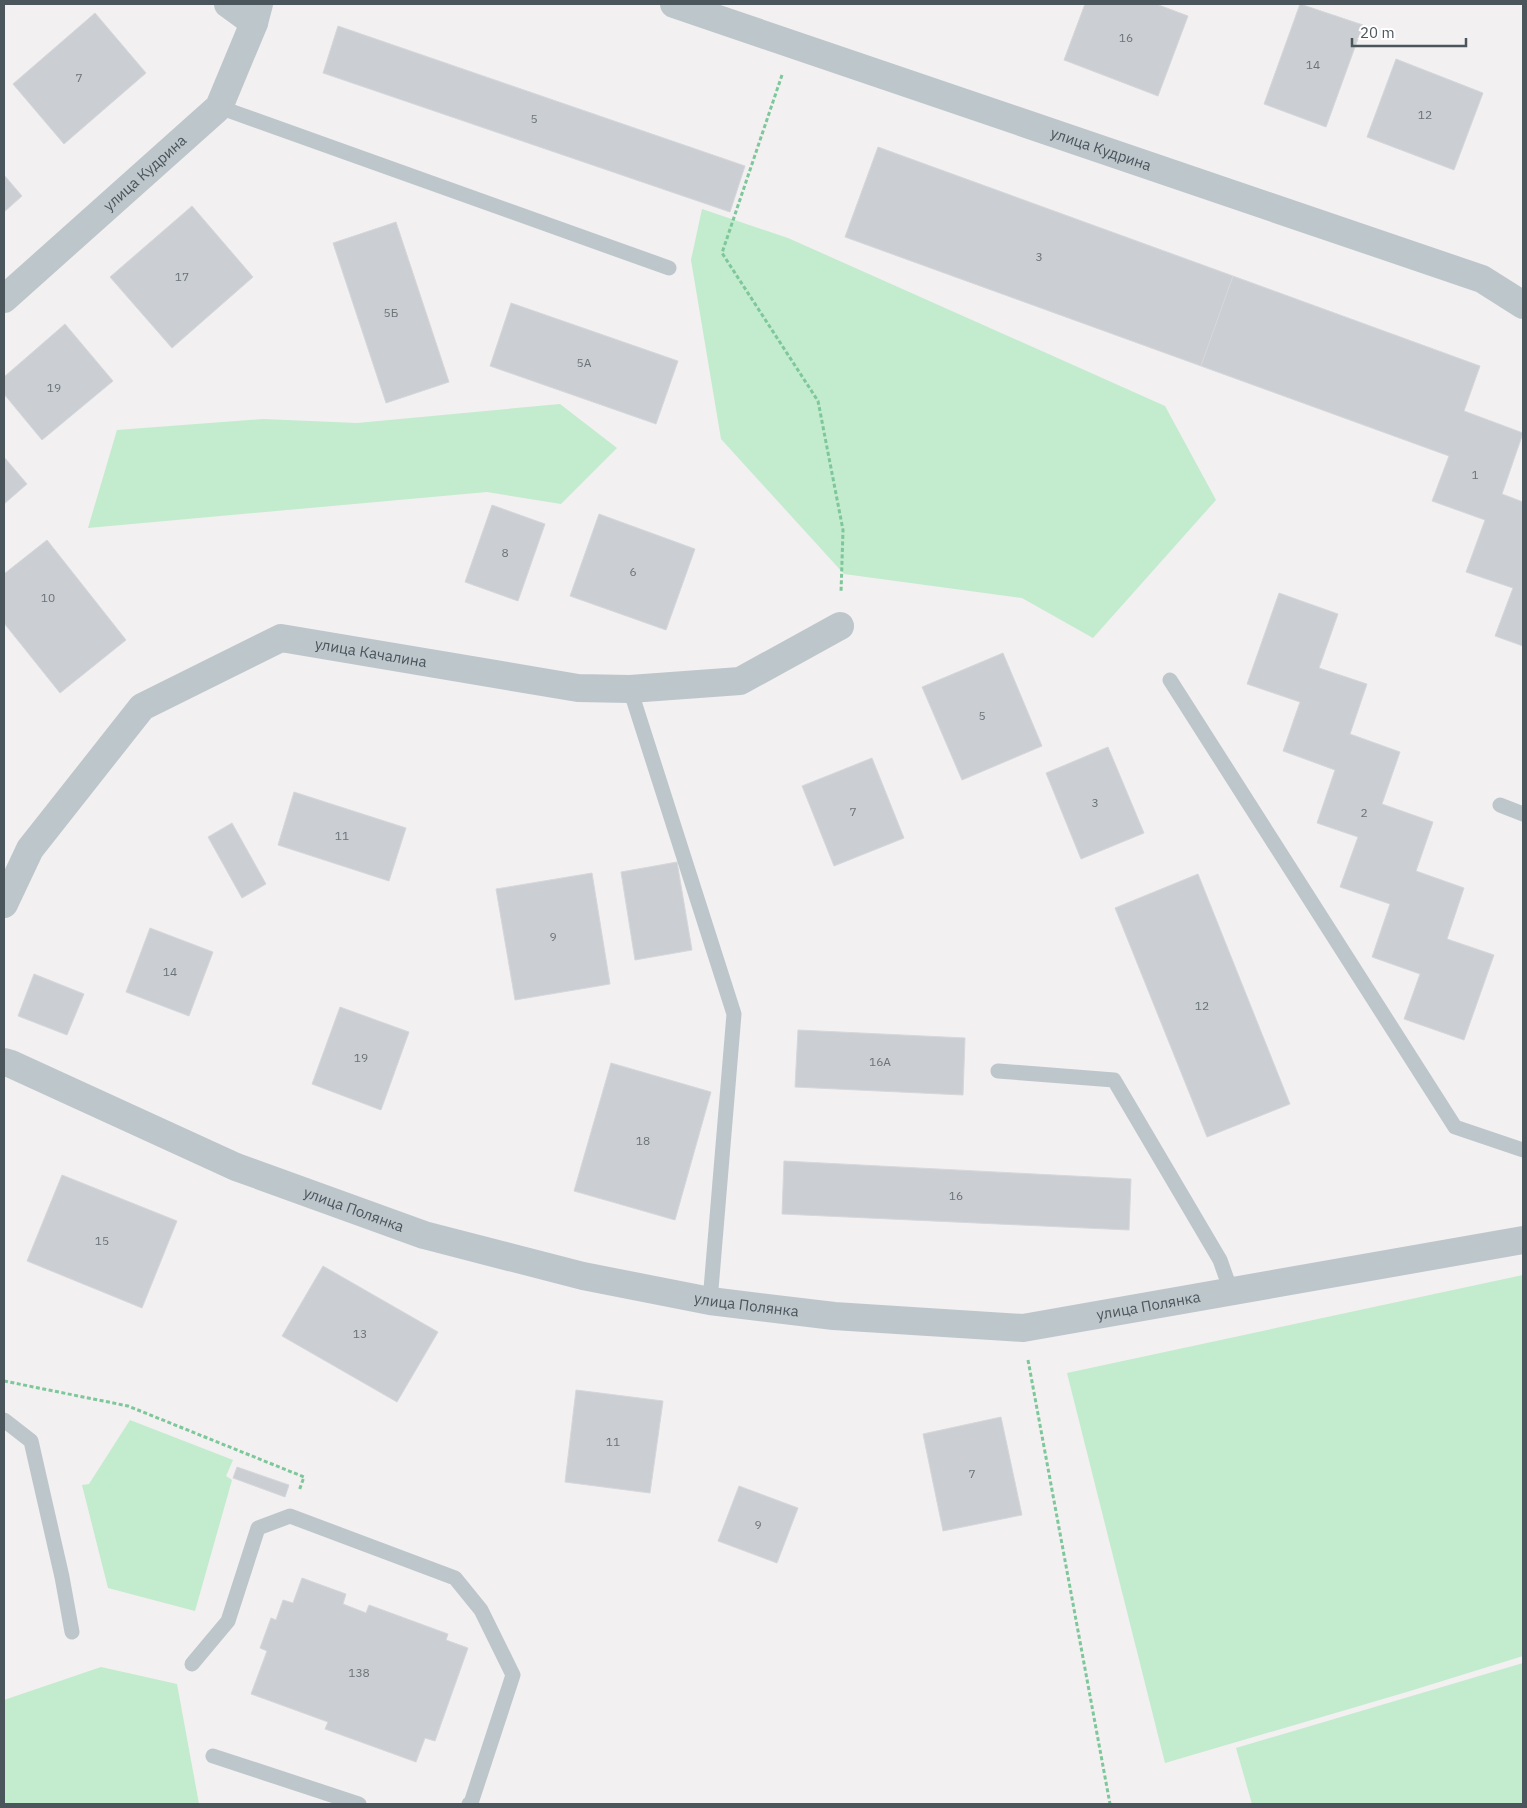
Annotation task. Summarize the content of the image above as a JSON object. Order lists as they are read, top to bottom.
{
  "streets": {
    "street": ["улица Кудрина", "улица Качалина", "улица Полянка"]
  },
  "house_numbers": [
    "16",
    "14",
    "7",
    "12",
    "5",
    "3",
    "17",
    "5Б",
    "5А",
    "19",
    "1",
    "8",
    "6",
    "10",
    "5",
    "3",
    "7",
    "2",
    "11",
    "9",
    "14",
    "12",
    "19",
    "16А",
    "18",
    "16",
    "15",
    "13",
    "11",
    "7",
    "9",
    "138"
  ],
  "scale_bar": "20 m"
}
